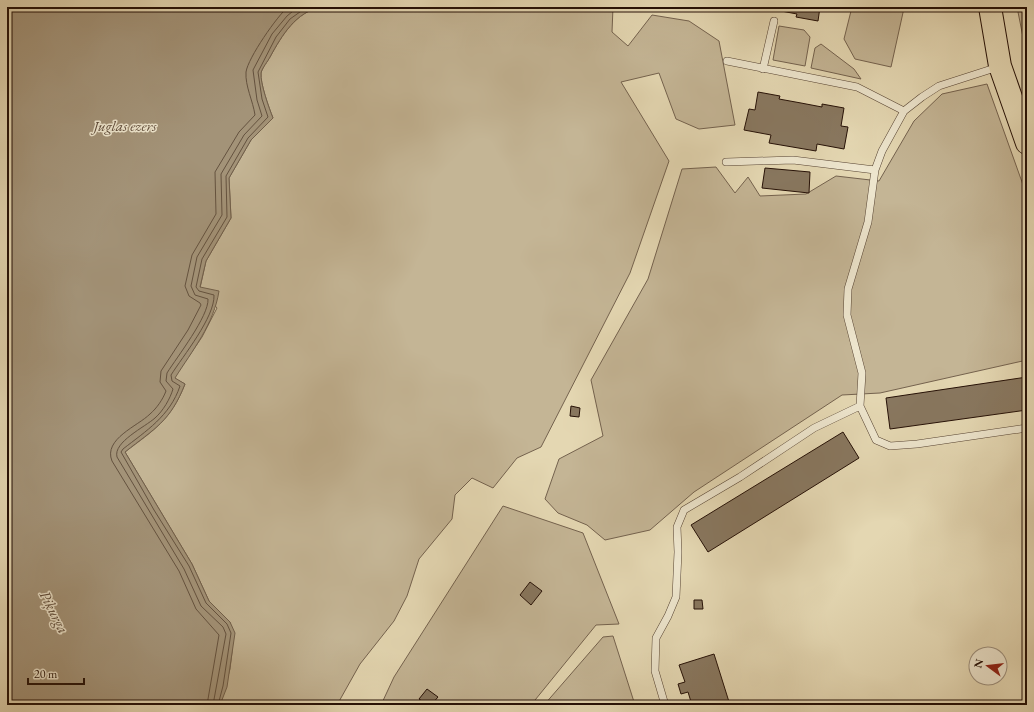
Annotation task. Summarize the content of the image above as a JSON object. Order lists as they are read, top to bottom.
{
  "water": ["Juglas ezers", "Piķurga"],
  "scale_bar": "20 m",
  "north": "left"
}
